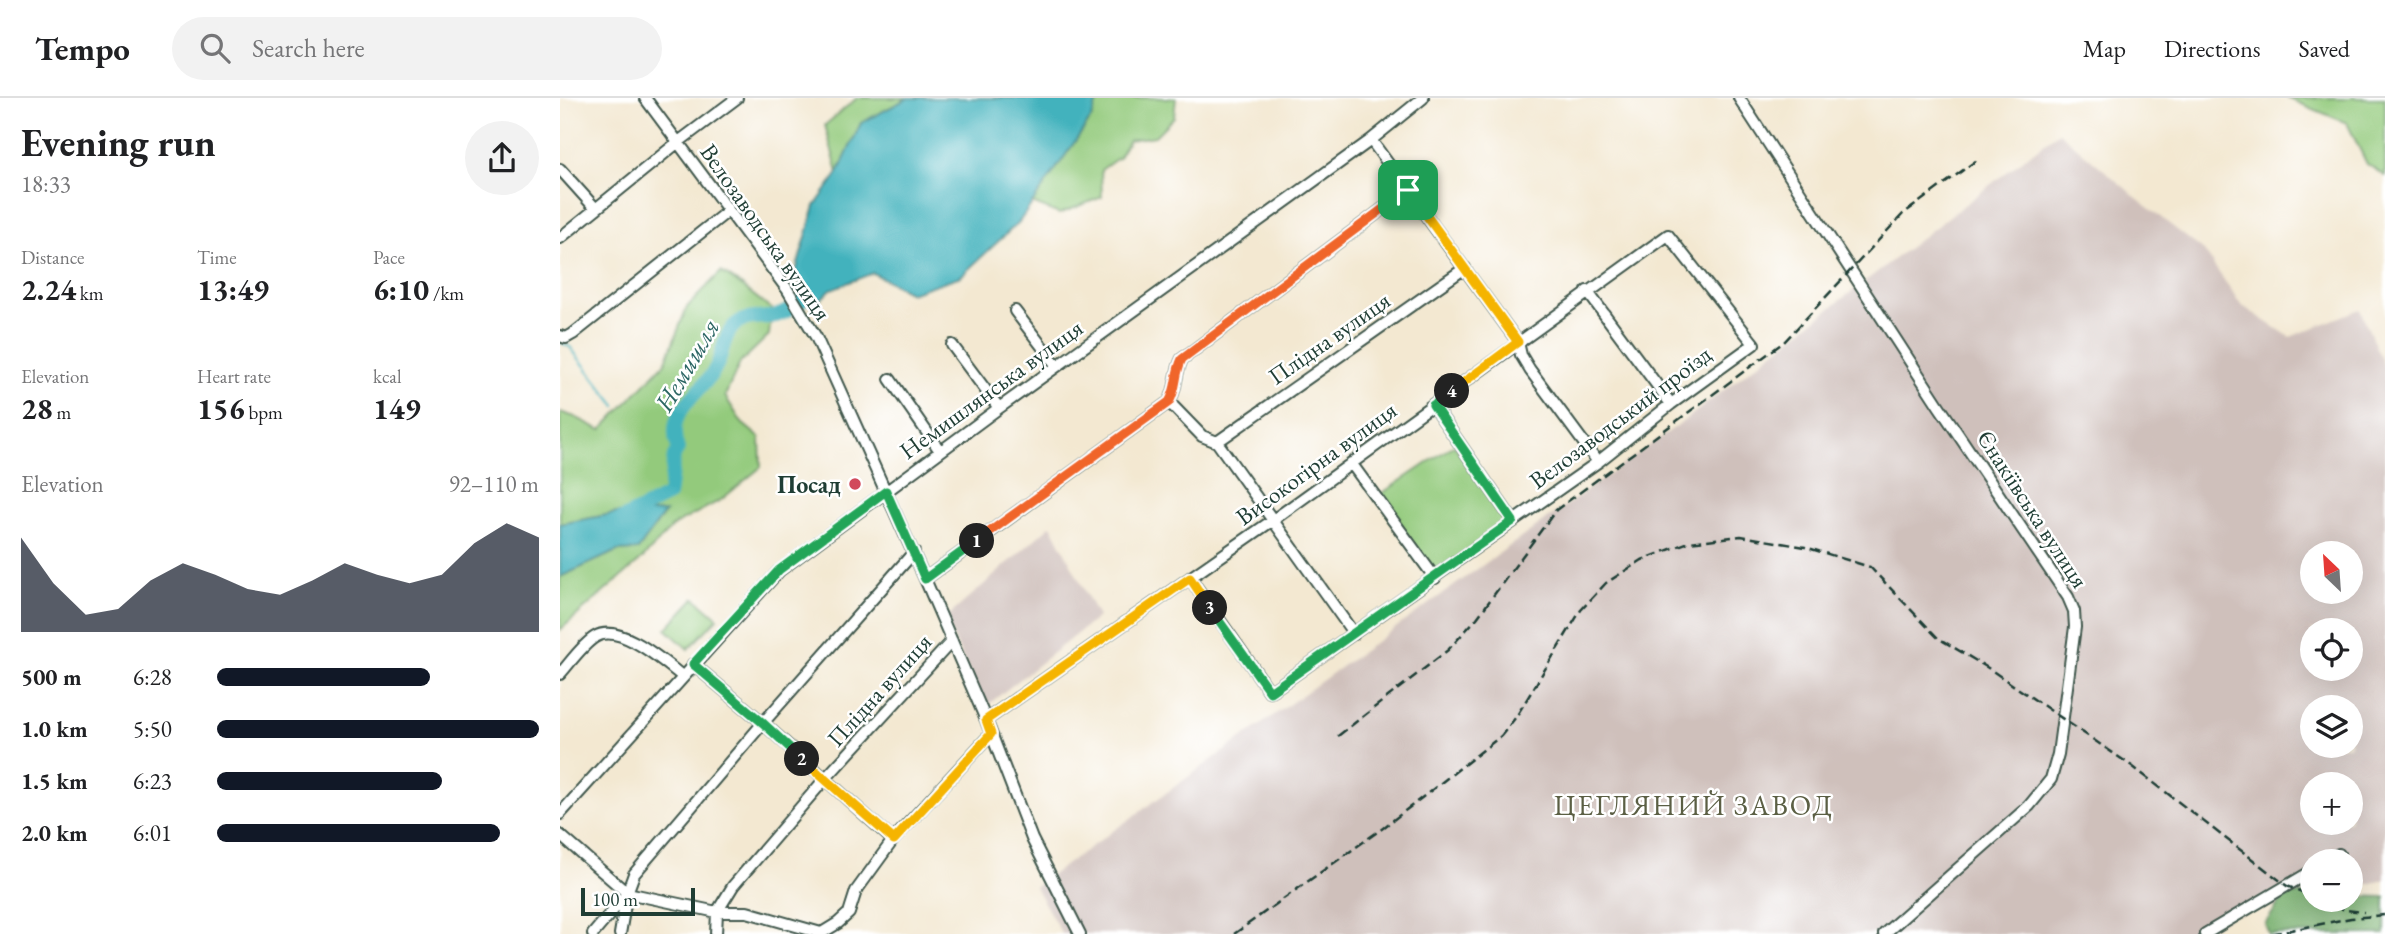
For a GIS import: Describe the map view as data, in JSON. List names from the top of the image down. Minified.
{"streets":{"street":["Велозаводська вулиця","Плідна вулиця","Немишлянська вулиця","Велозаводський проїзд","Високогірна вулиця","Єнакіївська вулиця"]},"crossings":[["Велозаводська вулиця","Плідна вулиця"],["Велозаводська вулиця","Немишлянська вулиця"],["Велозаводська вулиця","Високогірна вулиця"],["Велозаводський проїзд","Високогірна вулиця"]],"districts":["ЦЕГЛЯНИЙ ЗАВОД"],"water":["Немишля"],"places":["Посад"],"scale_bar":"100 m","north":"top left","page":{"header":"Tempo","search":"Search here","nav":["Map","Directions","Saved"],"heading":["Evening run","18:33"],"stats":[["Distance","2.24 km"],["Time","13:49"],["Pace","6:10 /km"],["Elevation","28 m"],["Heart rate","156 bpm"],["kcal","149"]],"pins":["4","1","3","2"],"chart":["Elevation","92–110 m"],"map_buttons":["+","−"],"list":[{"name":"500 m","note":"6:28"},{"name":"1.0 km","note":"5:50"},{"name":"1.5 km","note":"6:23"},{"name":"2.0 km","note":"6:01"}],"scale":"100 m"}}
